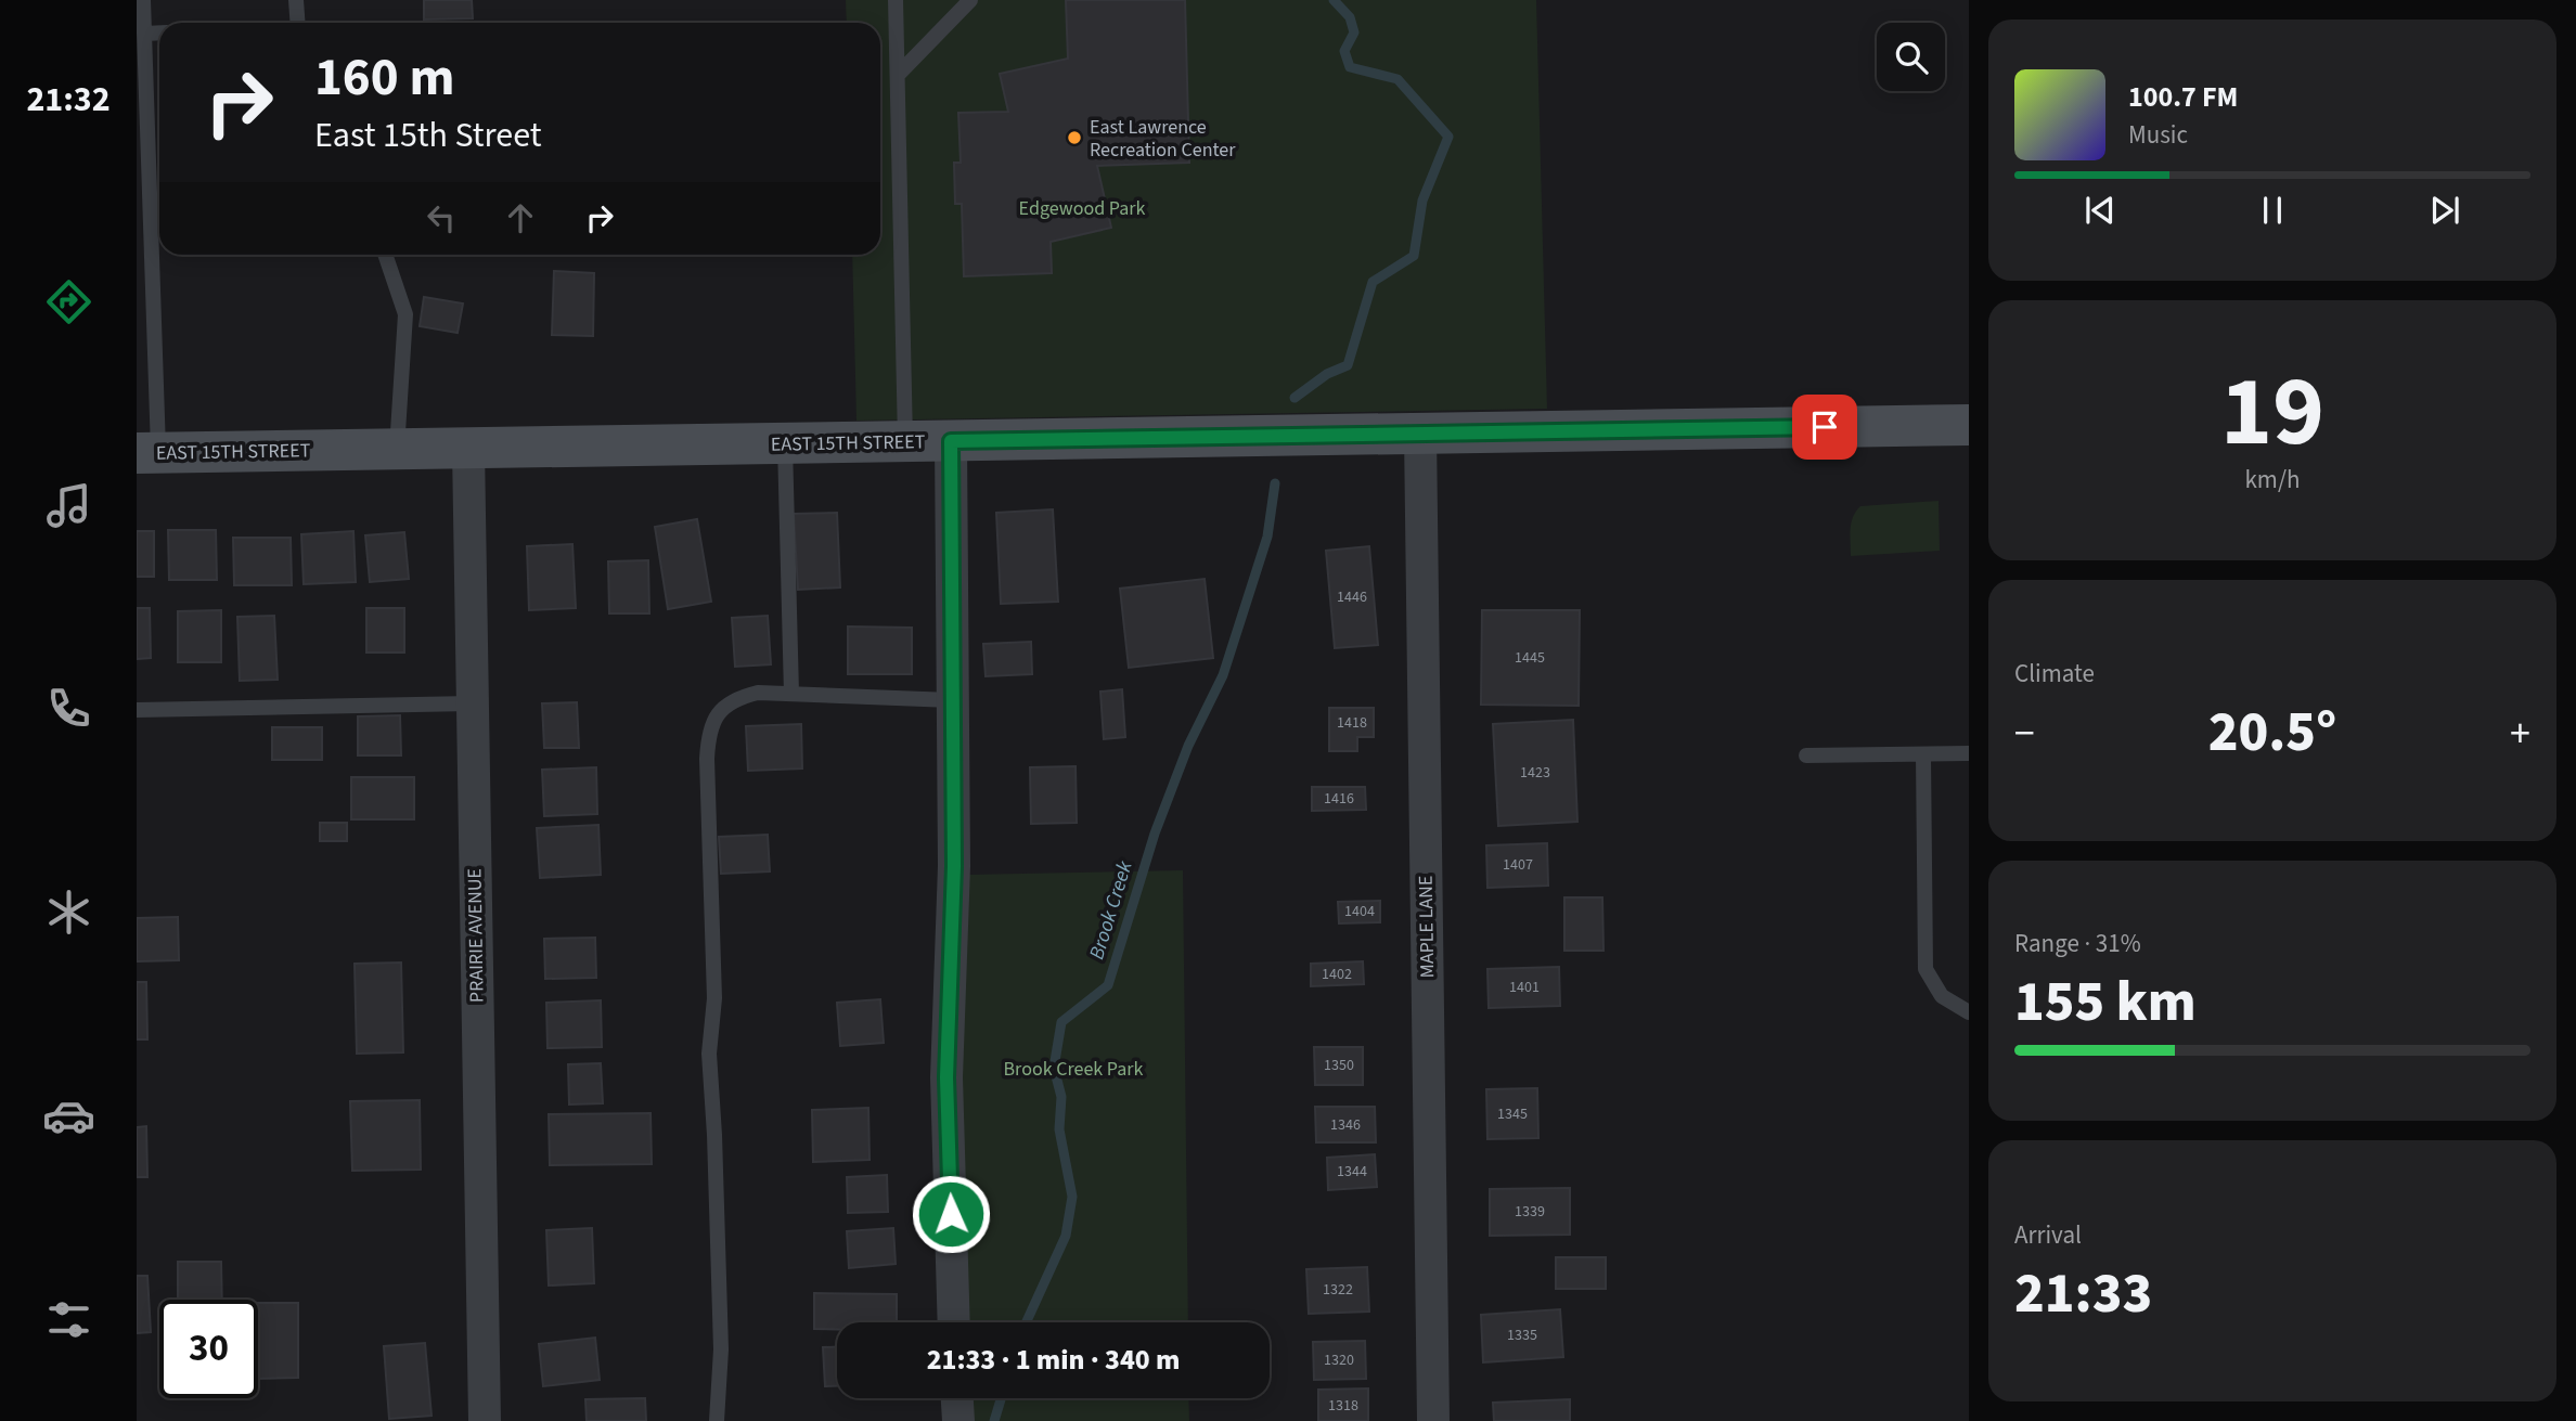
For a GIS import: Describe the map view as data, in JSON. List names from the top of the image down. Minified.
{"streets":{"main road":["EAST 15TH STREET"],"street":["MAPLE LANE","PRAIRIE AVENUE"]},"crossings":[["EAST 15TH STREET","MAPLE LANE"],["EAST 15TH STREET","PRAIRIE AVENUE"]],"water":["Brook Creek"],"parks":["Edgewood Park","Brook Creek Park"],"places":["East Lawrence Recreation Center"],"house_numbers":["1446","1445","1418","1423","1416","1407","1404","1402","1401","1350","1345","1346","1344","1339","1322","1335","1320","1318"],"page":{"tabs":"21:32","turn":["160 m","East 15th Street"],"song":["100.7 FM","Music"],"tile":[["19","km/h"],"Climate",["Range · 31%","155 km"],["Arrival","21:33"]],"heat":["−","20.5°","+"],"limit":"30","trip":"21:33 · 1 min · 340 m"}}
